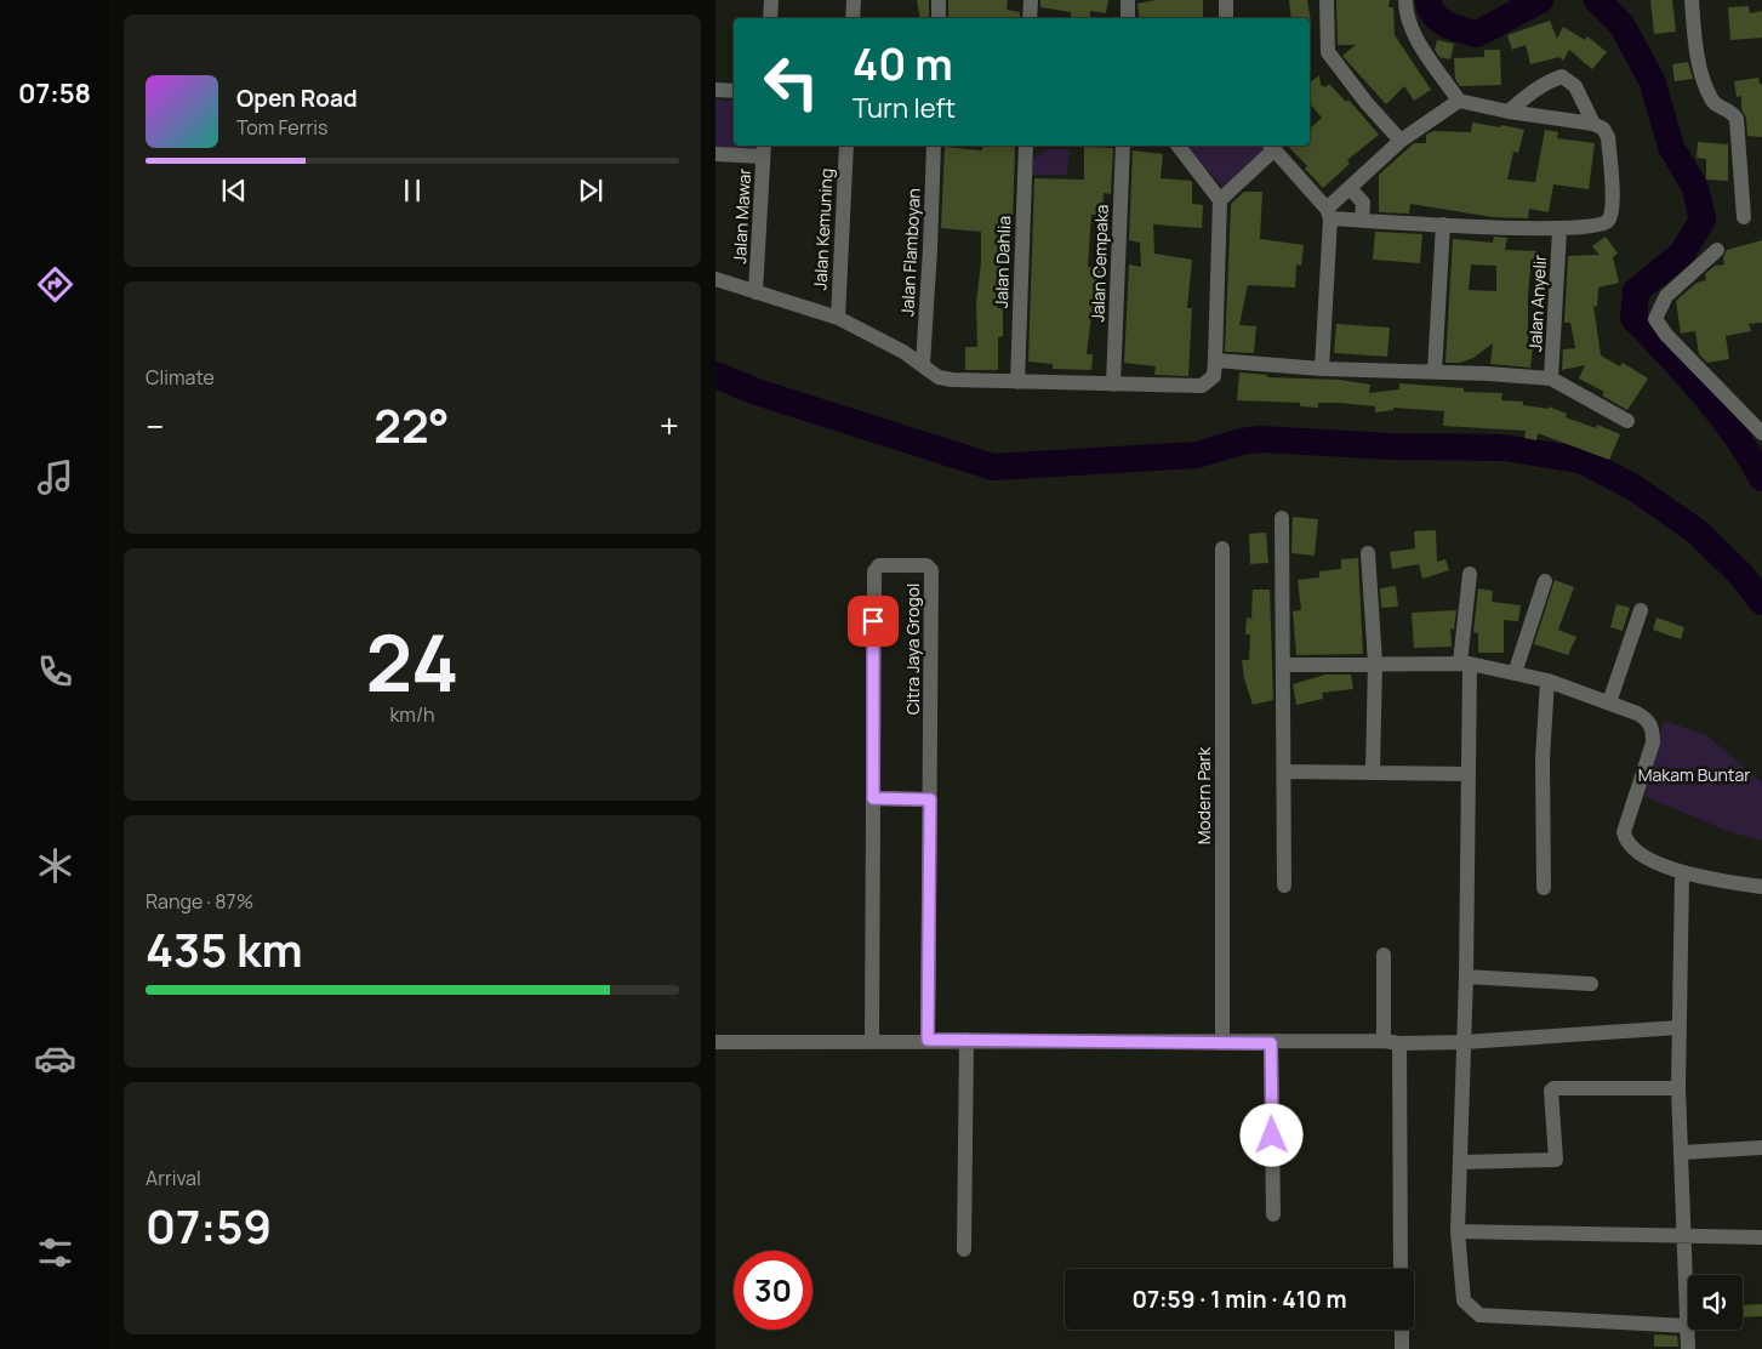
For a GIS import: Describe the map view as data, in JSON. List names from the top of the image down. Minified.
{"streets":{"street":["Jalan Mawar","Jalan Kemuning","Jalan Flamboyan","Jalan Dahlia","Jalan Cempaka","Jalan Anyelir","Citra Jaya Grogol","Modern Park"]},"parks":["Makam Buntar"],"page":{"tabs":"07:58","turn":["40 m","Turn left"],"song":["Open Road","Tom Ferris"],"tile":["Climate",["24","km/h"],["Range · 87%","435 km"],["Arrival","07:59"]],"heat":["−","22°","+"],"limit":"30","trip":"07:59 · 1 min · 410 m"}}
